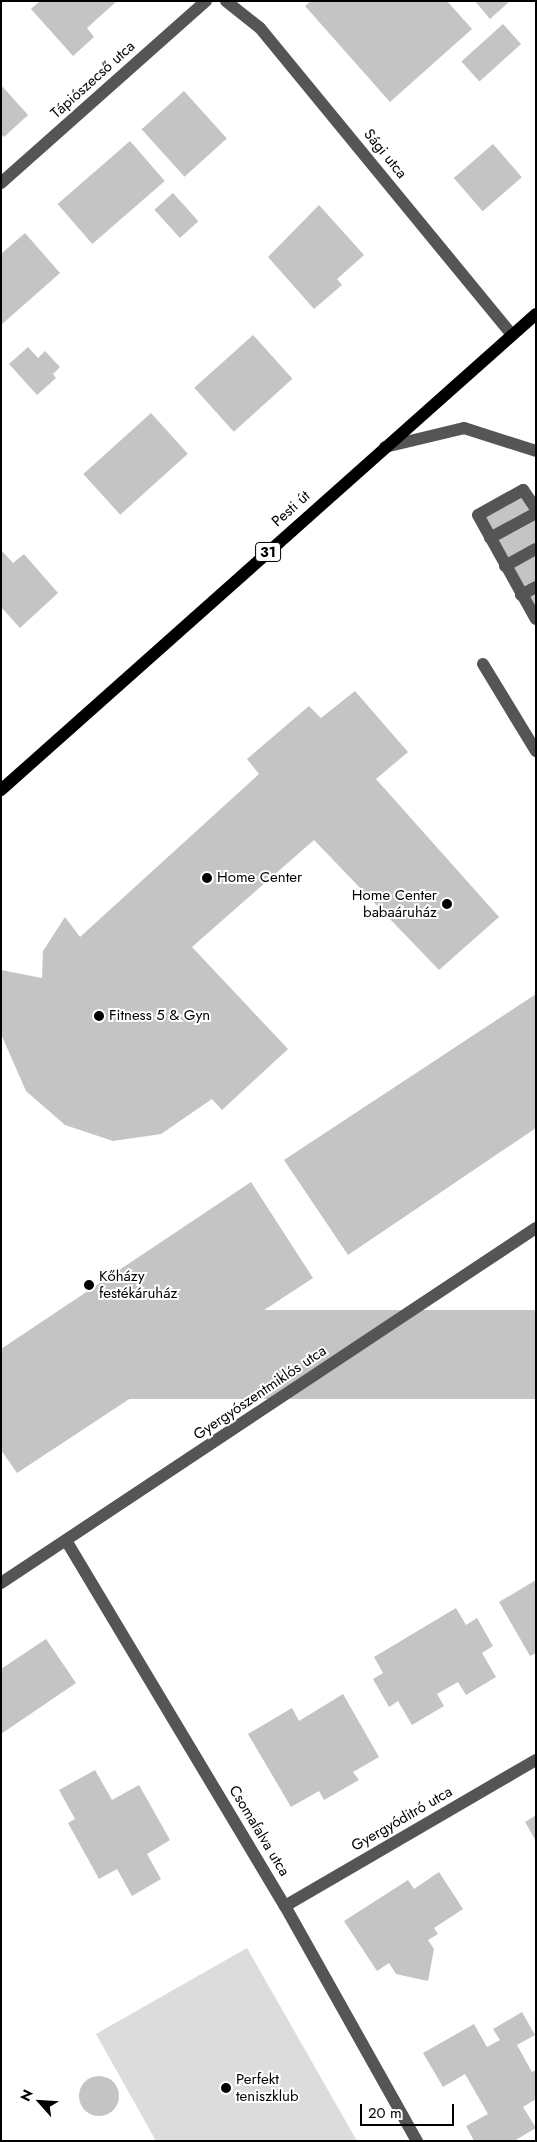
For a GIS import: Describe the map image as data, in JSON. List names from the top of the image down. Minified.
{"streets":{"main road":["Pesti út","31"],"street":["Tápiószecső utca","Sági utca","Gyergyószentmiklós utca","Gyergyóditró utca","Csomafalva utca"]},"crossings":[["Sági utca","Pesti út"],["Gyergyószentmiklós utca","Csomafalva utca"],["Gyergyóditró utca","Csomafalva utca"]],"places":["Home Center","Home Center babaáruház","Fitness 5 & Gyn","Kőházy festékáruház","Perfekt teniszklub"],"scale_bar":"20 m","north":"top left"}
